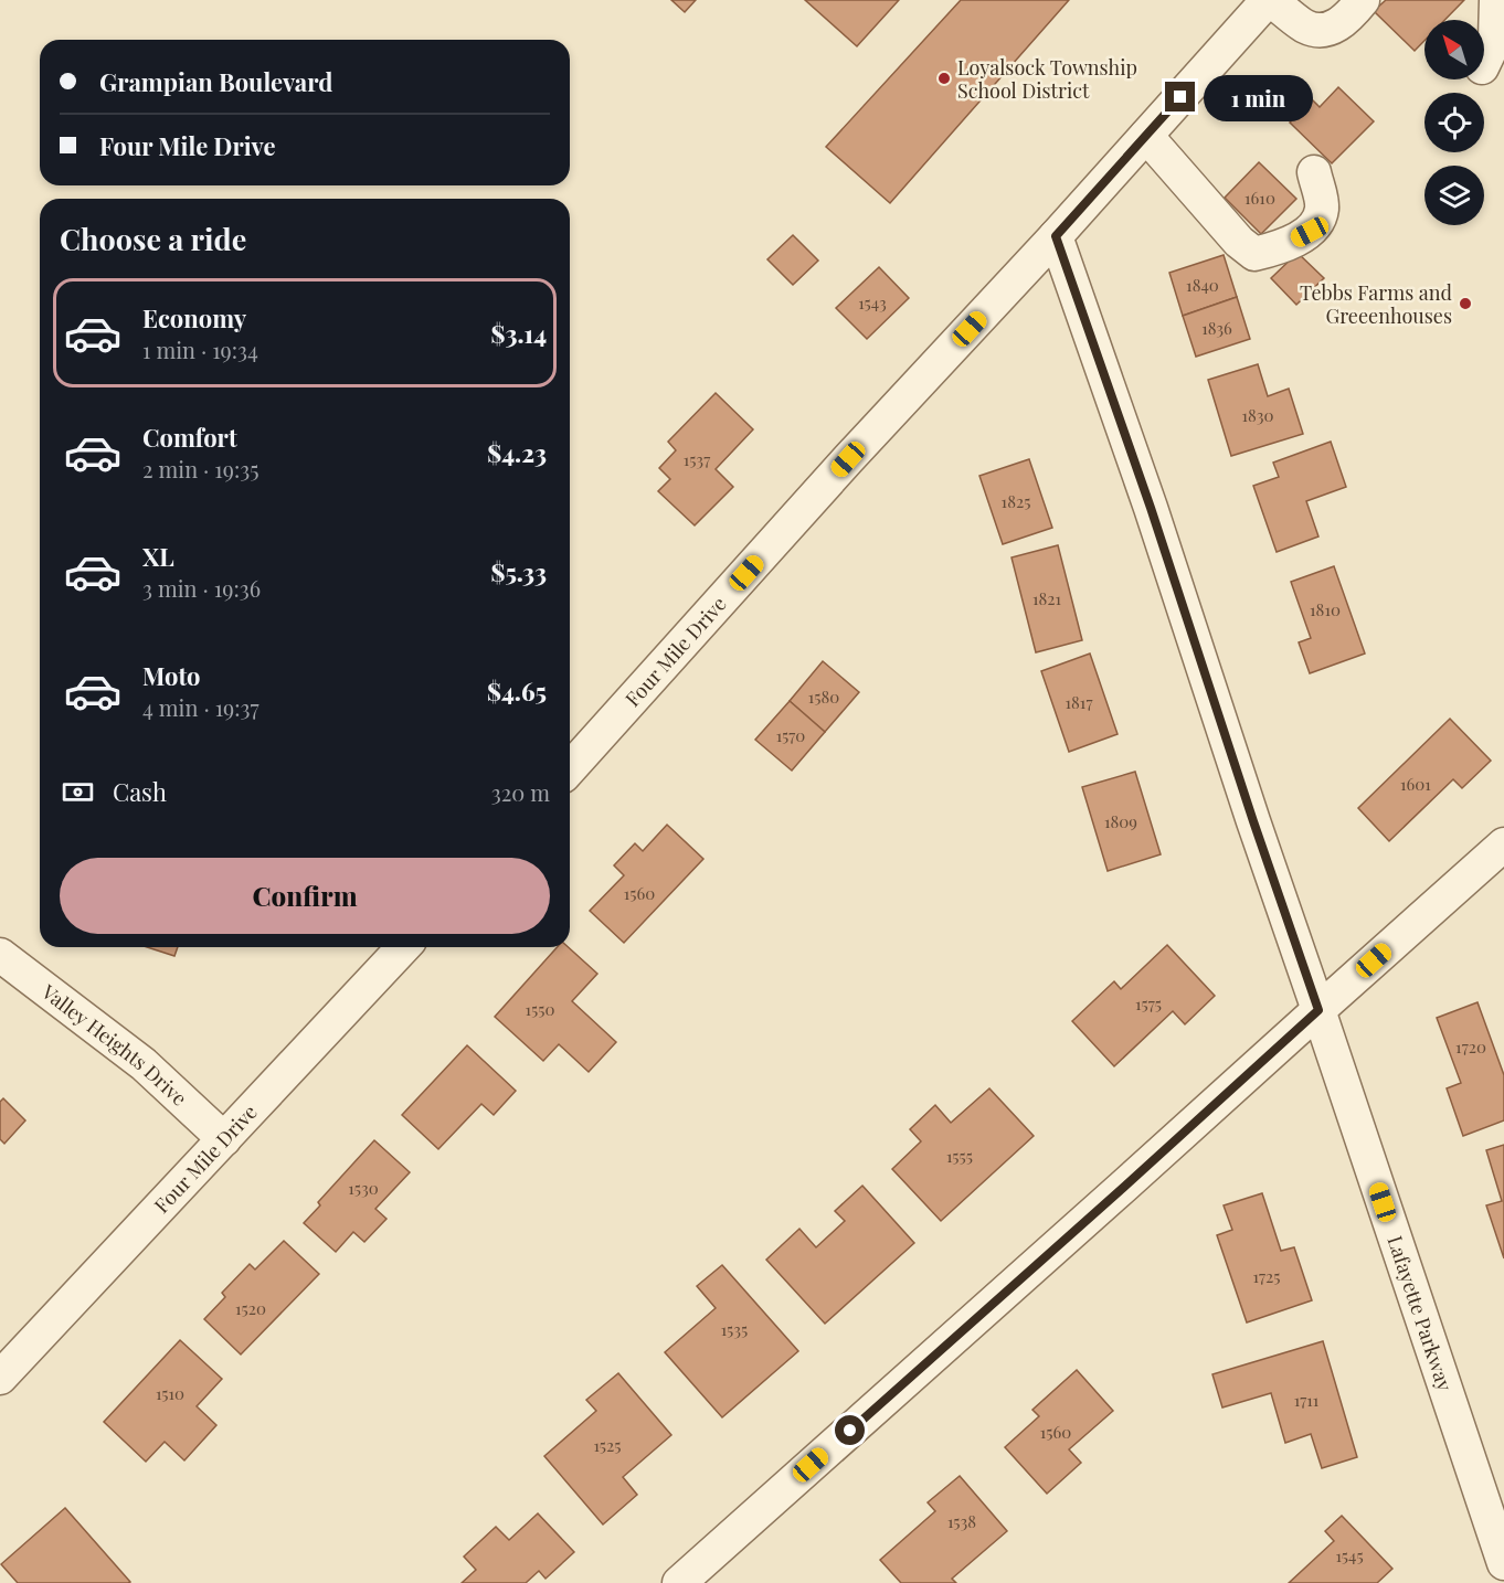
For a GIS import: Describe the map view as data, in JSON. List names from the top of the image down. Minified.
{"streets":{"street":["Four Mile Drive","Valley Heights Drive","Lafayette Parkway"]},"crossings":[["Four Mile Drive","Valley Heights Drive"],["Four Mile Drive","Lafayette Parkway"]],"places":["Loyalsock Township School District","Tebbs Farms and Greeenhouses"],"house_numbers":["1610","1840","1543","1836","1830","1537","1825","1821","1810","1580","1817","1570","1601","1809","1560","1575","1550","1720","1555","1530","1725","1520","1535","1510","1711","1560","1525","1538","1545"],"north":"top left","page":{"banner":["Grampian Boulevard","Four Mile Drive"],"bubble":"1 min","heading":"Choose a ride","list":[{"name":"Economy","note":"1 min · 19:34","value":"$3.14"},{"name":"Comfort","note":"2 min · 19:35","value":"$4.23"},{"name":"XL","note":"3 min · 19:36","value":"$5.33"},{"name":"Moto","note":"4 min · 19:37","value":"$4.65"}],"pay":["Cash","320 m"],"buttons":"Confirm"}}
